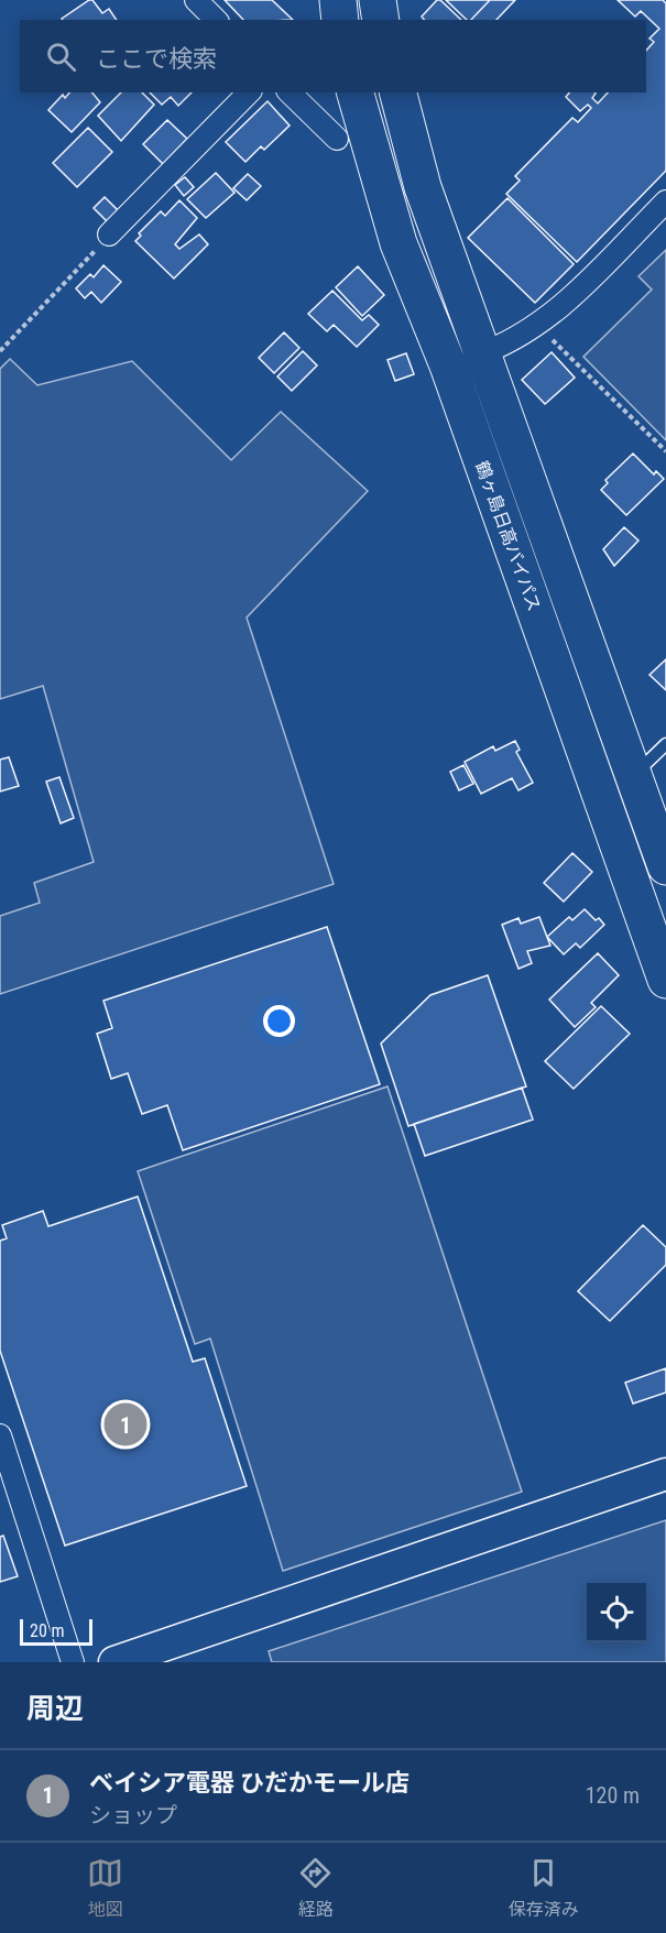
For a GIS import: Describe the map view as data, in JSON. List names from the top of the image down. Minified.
{"streets":{"highway":["鶴ヶ島日高バイパス"]},"scale_bar":"20 m","page":{"search":"ここで検索","pins":"1","scale":"20 m","heading":"周辺","list":[{"mark":"1","name":"ベイシア電器 ひだかモール店","note":"ショップ","value":"120 m"}],"nav":["地図","経路","保存済み"]}}
